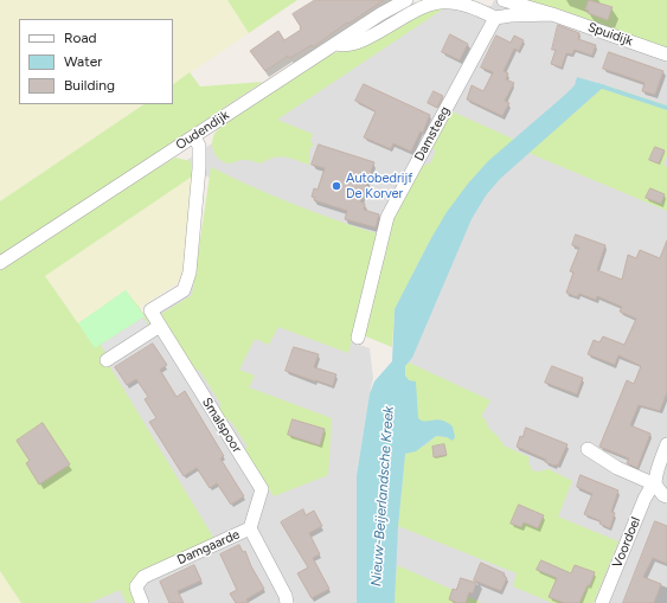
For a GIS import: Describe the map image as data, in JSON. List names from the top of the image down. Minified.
{"streets":{"street":["Spuidijk","Oudendijk","Damsteeg","Smalspoor","Voordoel","Damgaarde"]},"crossings":[["Oudendijk","Smalspoor"],["Smalspoor","Damgaarde"]],"water":["Nieuw-Beijerlandsche Kreek"],"places":["Autobedrijf De Korver"],"legend":["Road","Water","Building"]}
